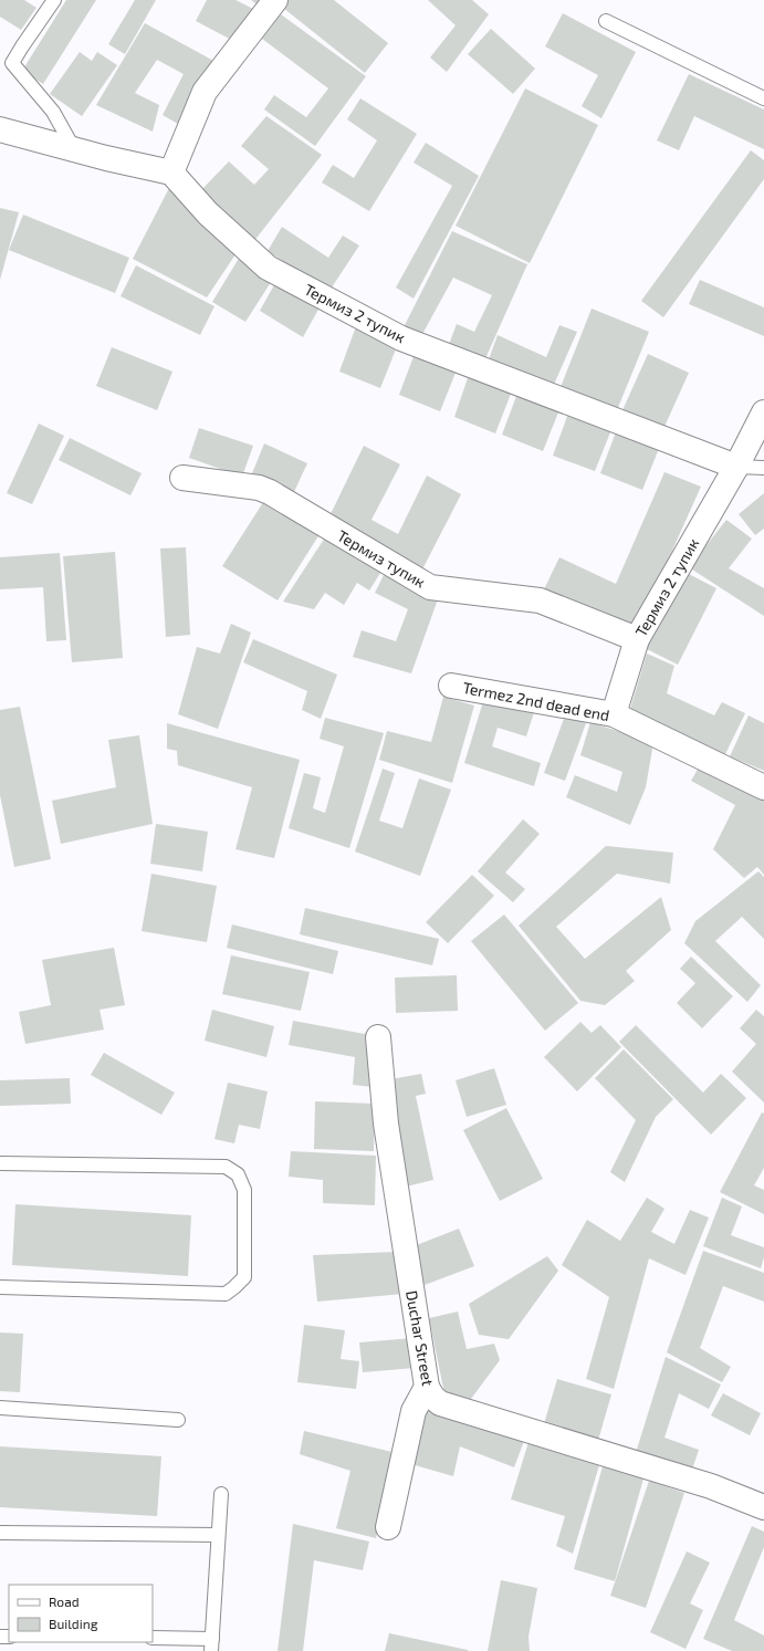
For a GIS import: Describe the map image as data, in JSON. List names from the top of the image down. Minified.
{"streets":{"street":["Термиз 2 тупик","Термиз тупик","Termez 2nd dead end","Duchar Street"]},"crossings":[["Термиз 2 тупик","Термиз тупик"],["Термиз 2 тупик","Termez 2nd dead end"]],"legend":["Road","Building"]}
